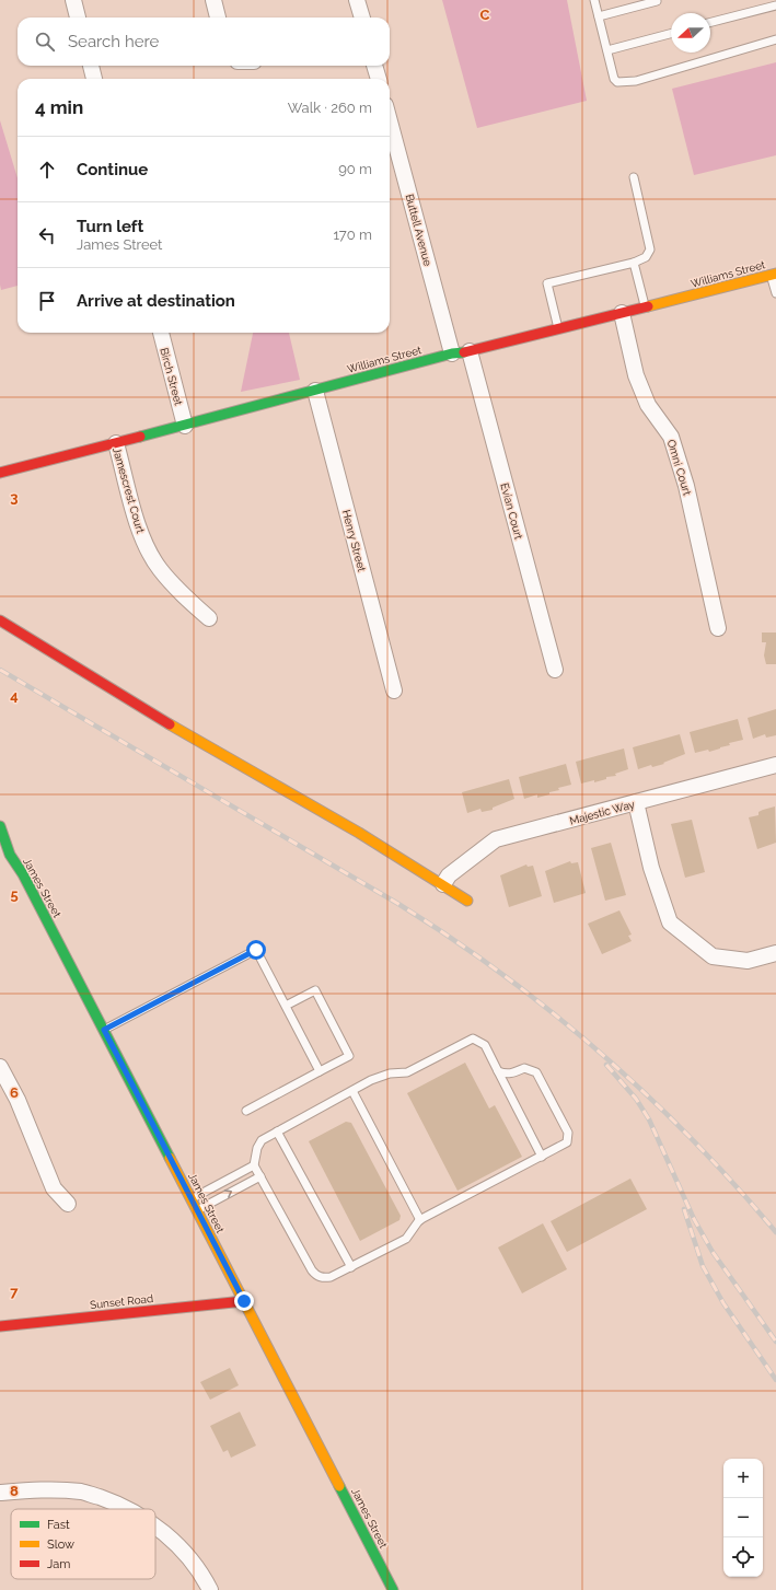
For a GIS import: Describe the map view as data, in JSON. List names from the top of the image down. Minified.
{"streets":{"street":["Buttell Avenue","Williams Street","Birch Street","Omni Court","Jamescrest Court","Evian Court","Henry Street","Majestic Way","James Street","Sunset Road"]},"crossings":[["Buttell Avenue","Williams Street"],["Williams Street","Birch Street"],["Williams Street","Omni Court"],["Williams Street","Jamescrest Court"],["Williams Street","Evian Court"],["Williams Street","Henry Street"],["James Street","Sunset Road"]],"legend":["Fast","Slow","Jam"],"north":"left","page":{"search":"Search here","heading":["4 min","Walk · 260 m"],"list":[["Continue","90 m"],["Turn left","James Street","170 m"],"Arrive at destination"],"map_buttons":["+","−"]},"grid":{"columns":["C"],"rows":["3","4","5","6","7","8"]}}
